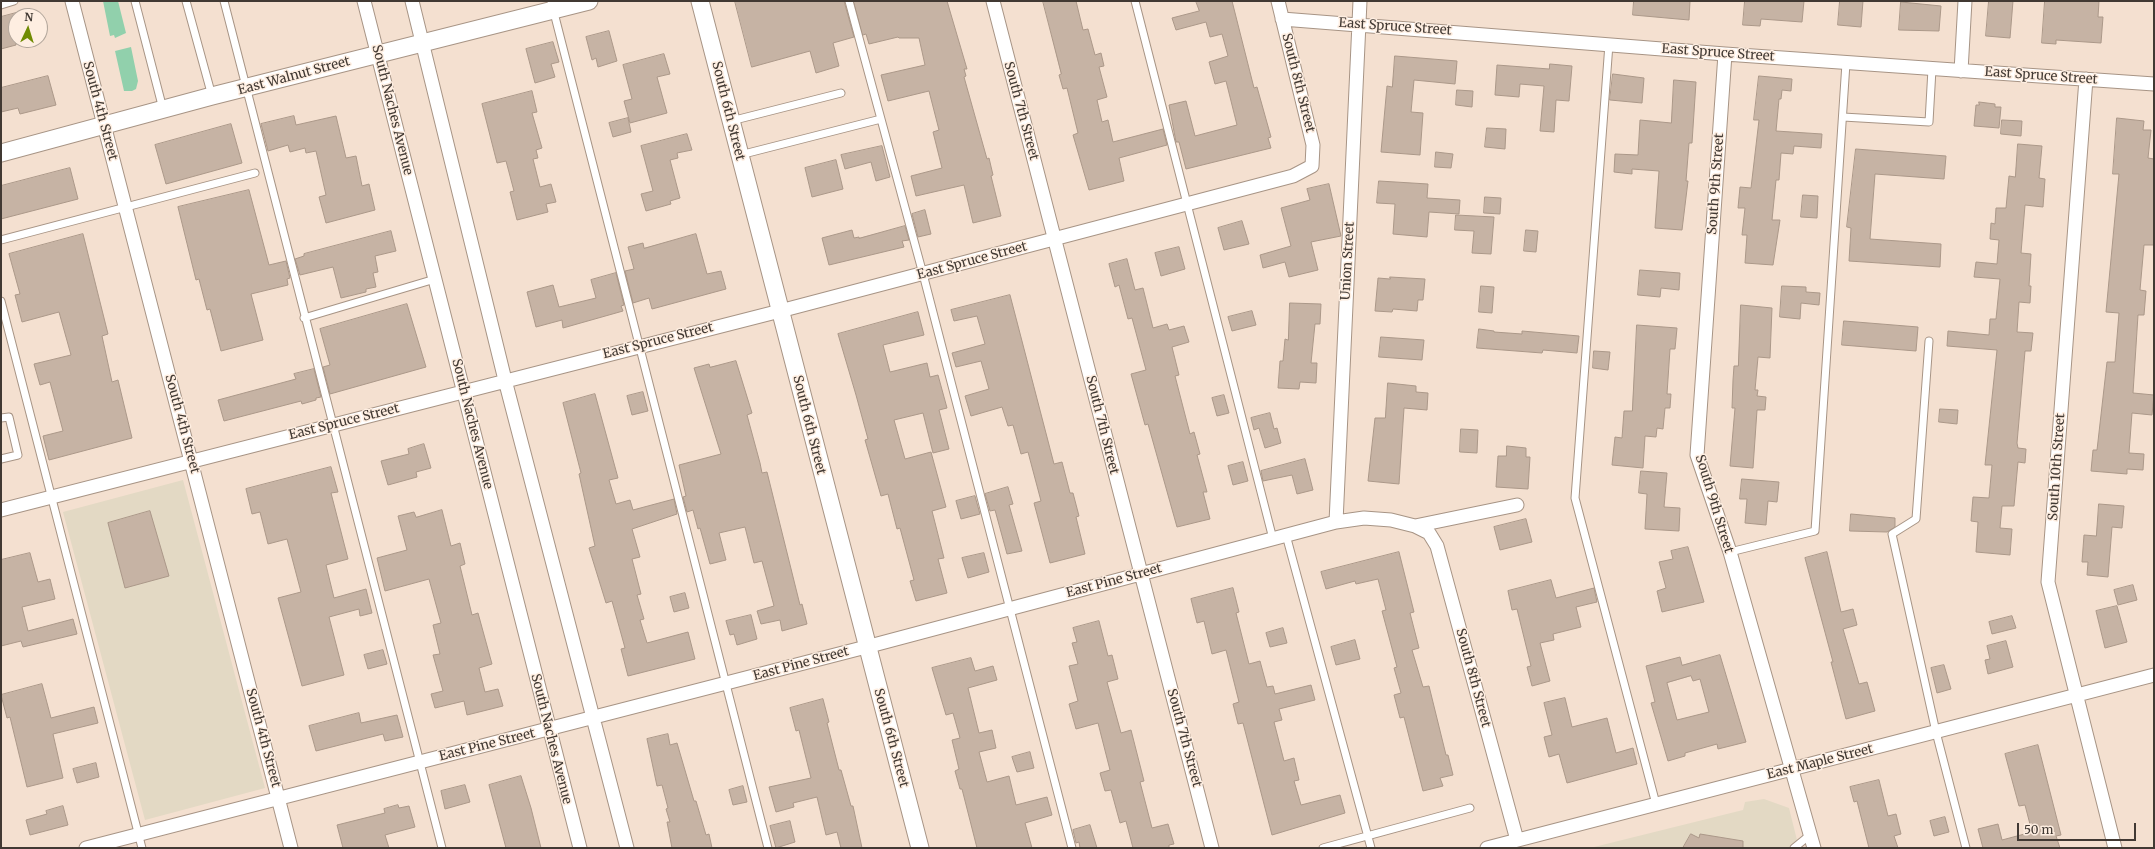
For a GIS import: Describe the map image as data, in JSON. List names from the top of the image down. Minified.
{"streets":{"street":["East Spruce Street","East Walnut Street","South 8th Street","South Naches Avenue","South 4th Street","South 6th Street","South 7th Street","South 9th Street","Union Street","South 10th Street","East Pine Street","East Maple Street"]},"crossings":[["East Spruce Street","South 8th Street"],["East Spruce Street","South Naches Avenue"],["East Spruce Street","South 4th Street"],["East Spruce Street","South 6th Street"],["East Spruce Street","South 7th Street"],["East Spruce Street","South 9th Street"],["East Spruce Street","Union Street"],["East Spruce Street","South 10th Street"],["East Walnut Street","South Naches Avenue"],["East Walnut Street","South 4th Street"],["South 8th Street","East Pine Street"],["South 8th Street","East Maple Street"],["South Naches Avenue","East Pine Street"],["South 4th Street","East Pine Street"],["South 6th Street","East Pine Street"],["South 7th Street","East Pine Street"],["South 9th Street","East Maple Street"],["Union Street","East Pine Street"],["South 10th Street","East Maple Street"]],"scale_bar":"50 m","north":"top"}
